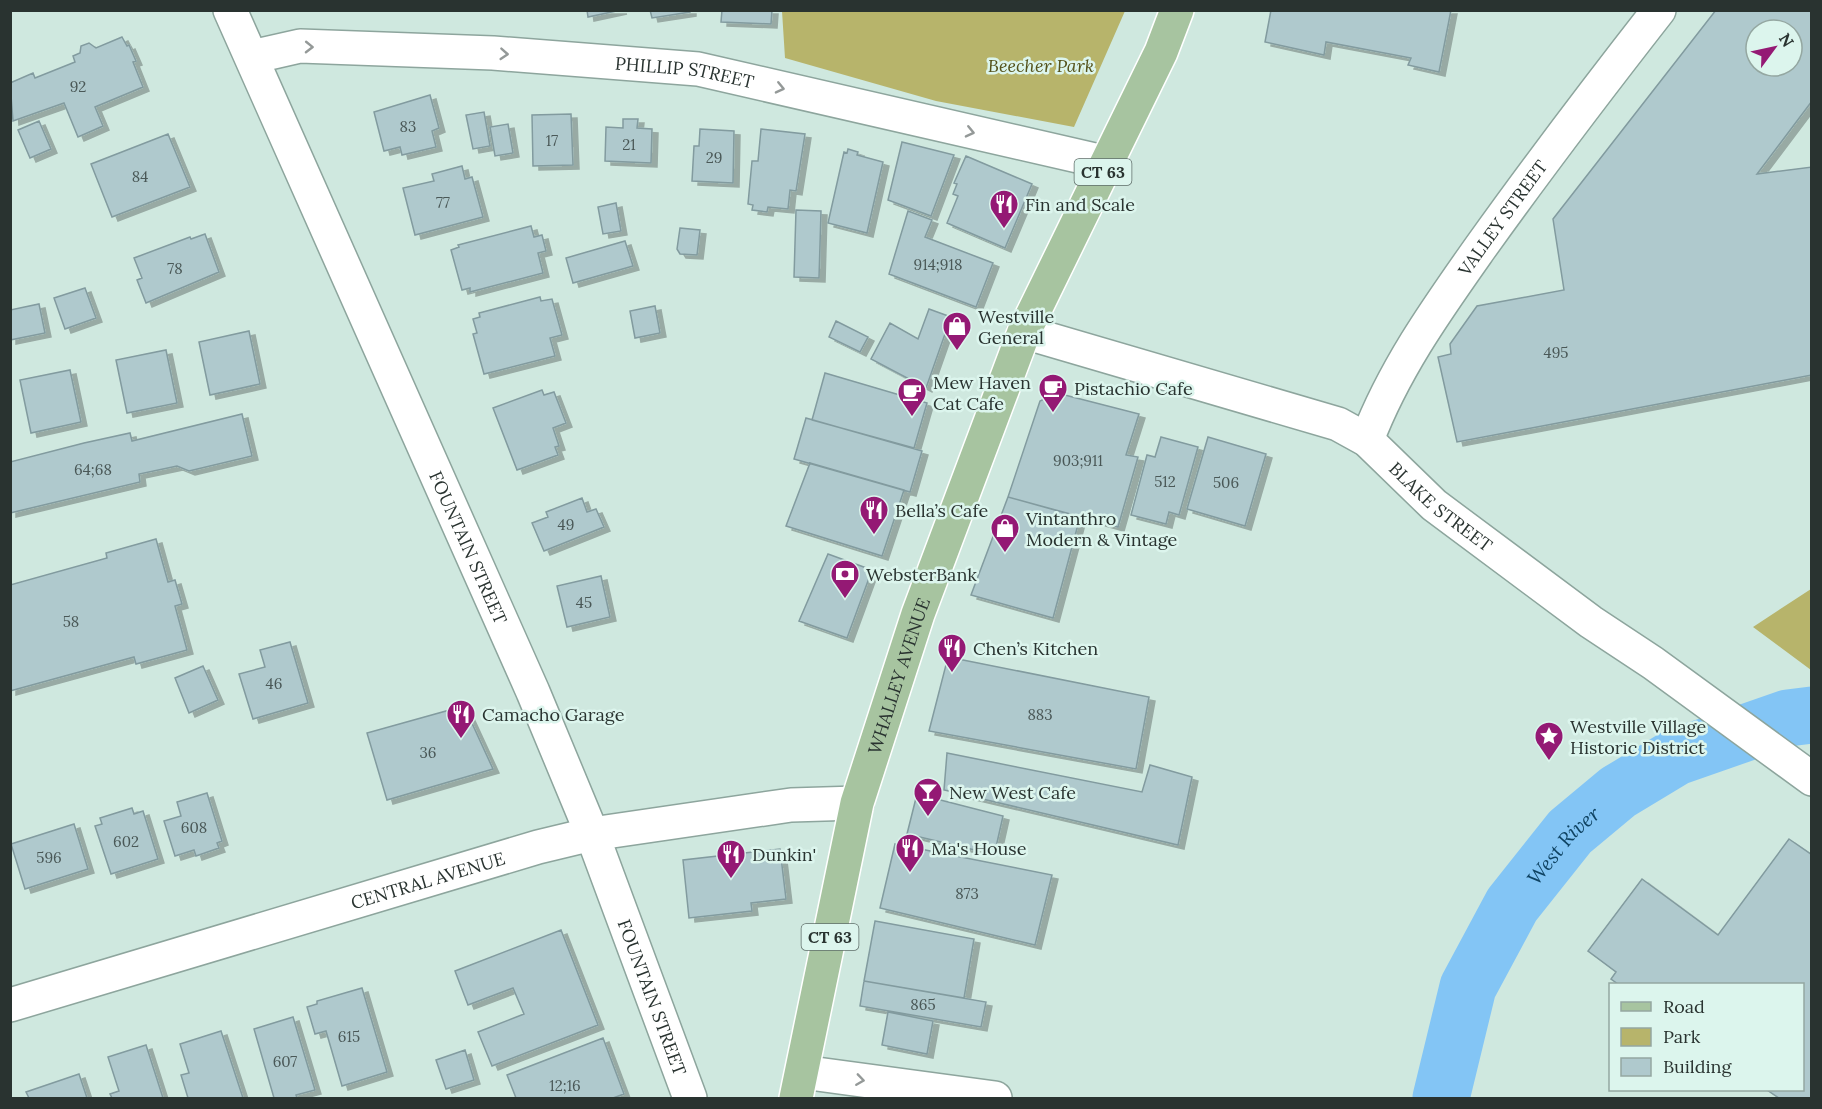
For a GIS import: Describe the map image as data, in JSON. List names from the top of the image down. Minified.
{"streets":{"main road":["CT 63","WHALLEY AVENUE"],"street":["PHILLIP STREET","VALLEY STREET","BLAKE STREET","FOUNTAIN STREET","CENTRAL AVENUE"]},"crossings":[["PHILLIP STREET","FOUNTAIN STREET"],["PHILLIP STREET","WHALLEY AVENUE"],["VALLEY STREET","BLAKE STREET"],["BLAKE STREET","WHALLEY AVENUE"],["FOUNTAIN STREET","CENTRAL AVENUE"],["WHALLEY AVENUE","CENTRAL AVENUE"]],"one_way":["PHILLIP STREET"],"water":["West River"],"parks":["Beecher Park"],"places":{"restaurant":["Fin and Scale","Bella’s Cafe","Chen’s Kitchen","Camacho Garage","Ma's House","Dunkin'"],"shop":["Westville General","Vintanthro Modern & Vintage"],"cafe":["Pistachio Cafe","Mew Haven Cat Cafe"],"bank":["WebsterBank"],"place":["Westville Village Historic District"],"bar":["New West Cafe"]},"house_numbers":["92","83","17","21","29","84","77","914;918","78","495","903;911","64;68","512","506","49","45","58","46","883","36","608","602","596","873","865","615","607","12;16"],"legend":["Road","Park","Building"],"north":"top right"}
